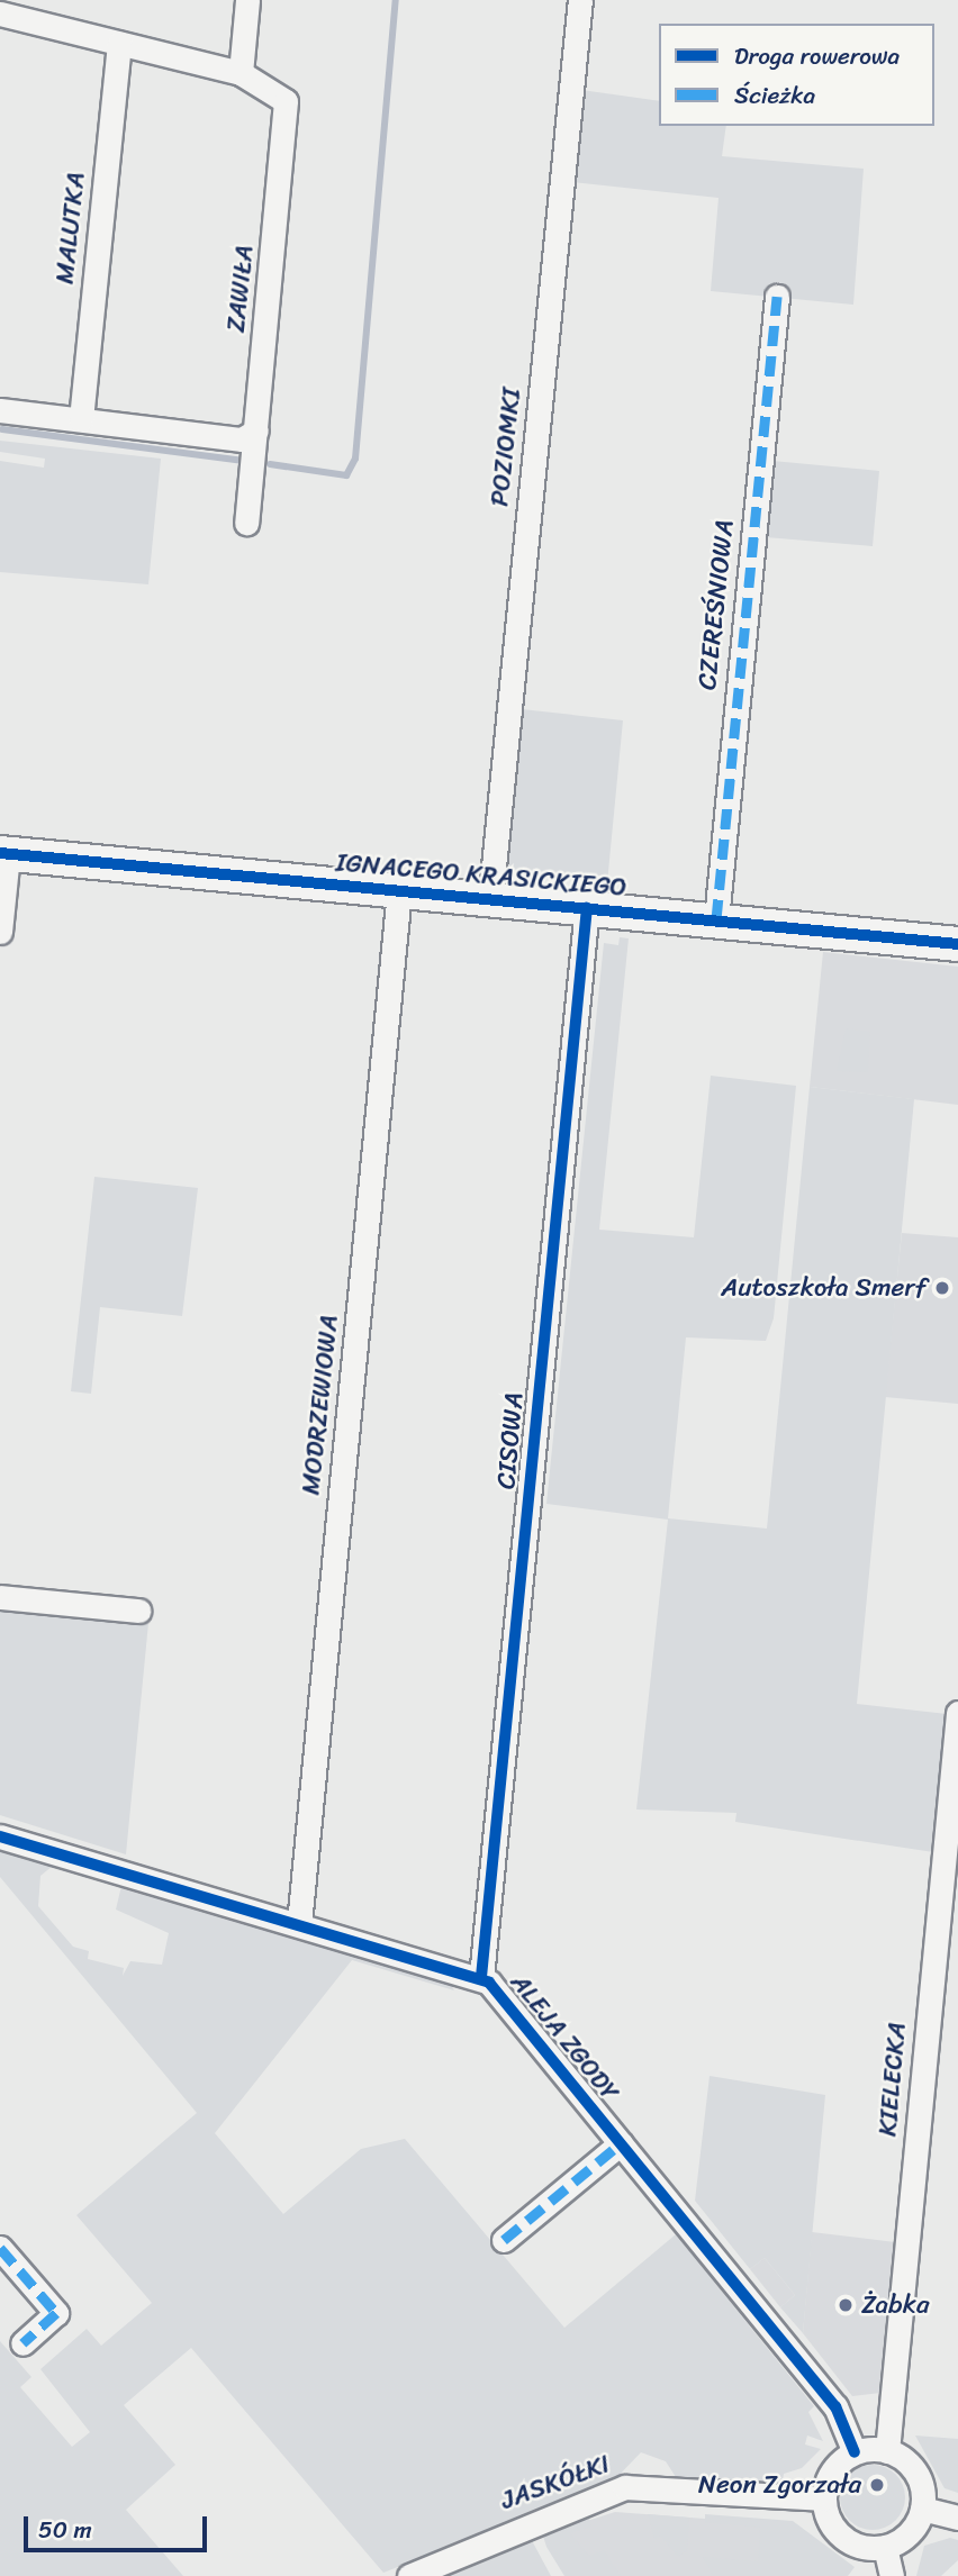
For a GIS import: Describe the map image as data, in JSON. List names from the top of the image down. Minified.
{"streets":{"street":["MALUTKA","ZAWIŁA","POZIOMKI","CZEREŚNIOWA","IGNACEGO KRASICKIEGO","MODRZEWIOWA","CISOWA","ALEJA ZGODY","KIELECKA","JASKÓŁKI"]},"crossings":[["MALUTKA","ZAWIŁA"],["POZIOMKI","IGNACEGO KRASICKIEGO"],["CZEREŚNIOWA","IGNACEGO KRASICKIEGO"],["IGNACEGO KRASICKIEGO","MODRZEWIOWA"],["IGNACEGO KRASICKIEGO","CISOWA"],["MODRZEWIOWA","ALEJA ZGODY"],["CISOWA","ALEJA ZGODY"],["ALEJA ZGODY","KIELECKA"],["ALEJA ZGODY","JASKÓŁKI"],["KIELECKA","JASKÓŁKI"]],"places":["Autoszkoła Smerf","Żabka","Neon Zgorzała"],"legend":["Droga rowerowa","Ścieżka"],"scale_bar":"50 m"}
